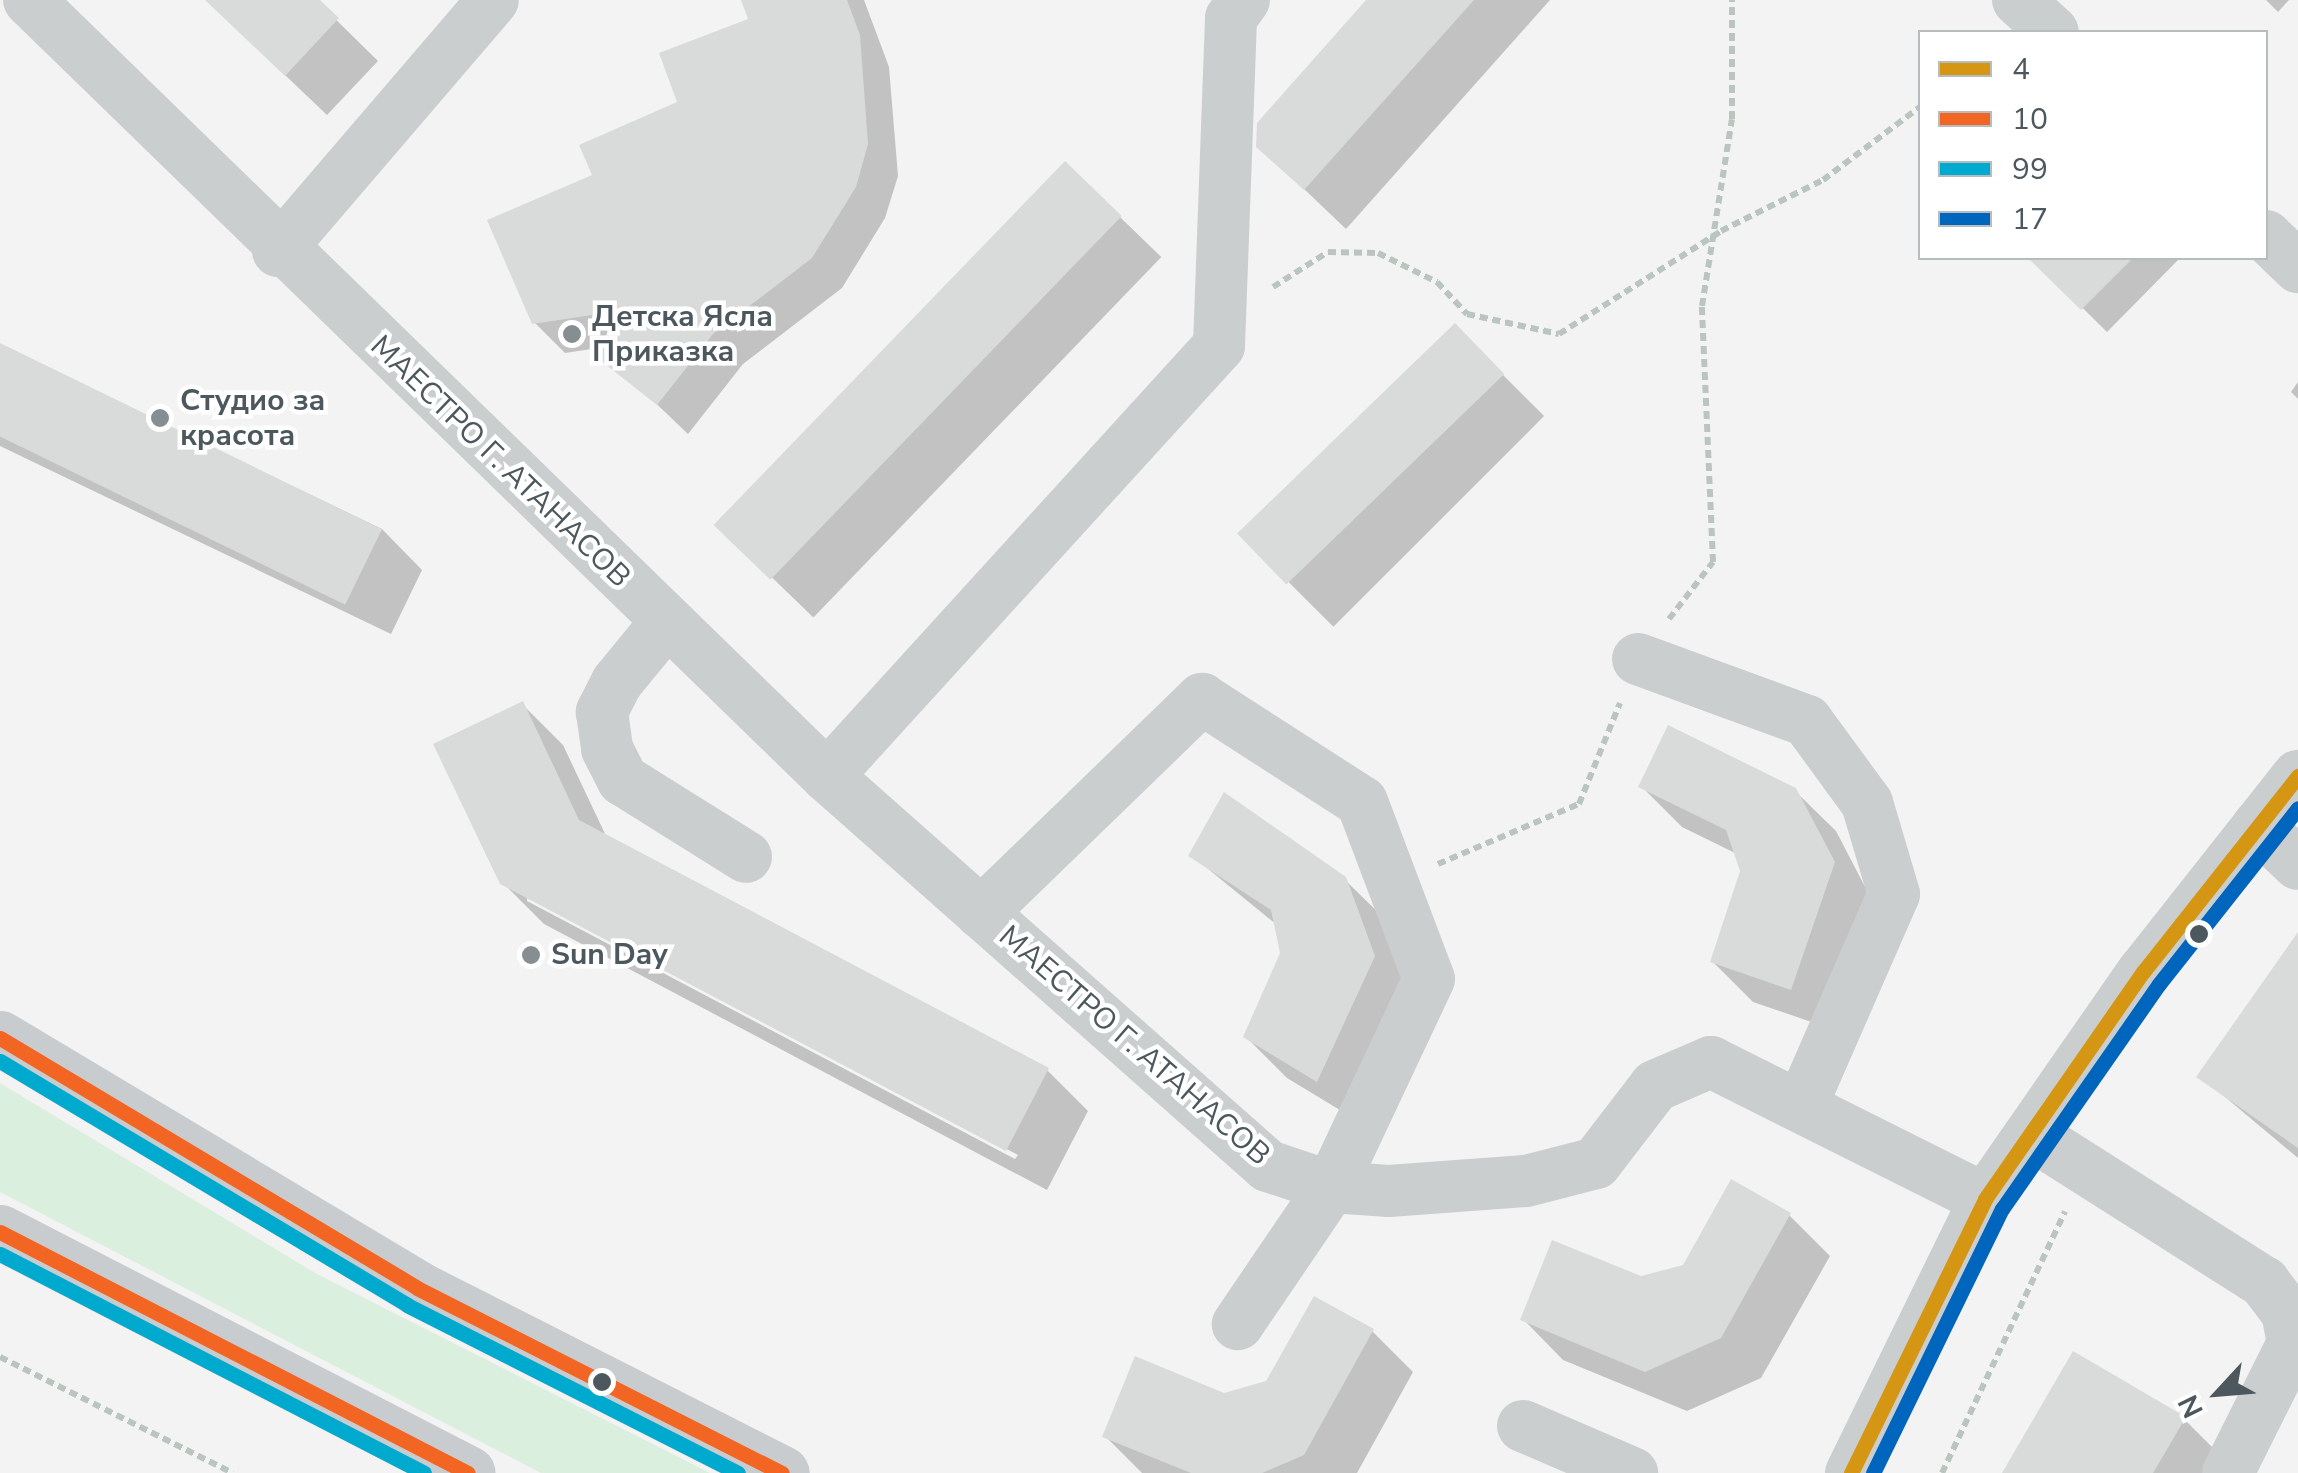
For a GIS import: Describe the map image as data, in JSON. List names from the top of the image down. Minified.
{"streets":{"street":["МАЕСТРО Г. АТАНАСОВ"]},"places":["Детска Ясла Приказка","Студио за красота","Sun Day"],"lines":["transit line 4","transit line 17","transit line 10","transit line 99"],"legend":["4","10","99","17"],"north":"bottom left"}
